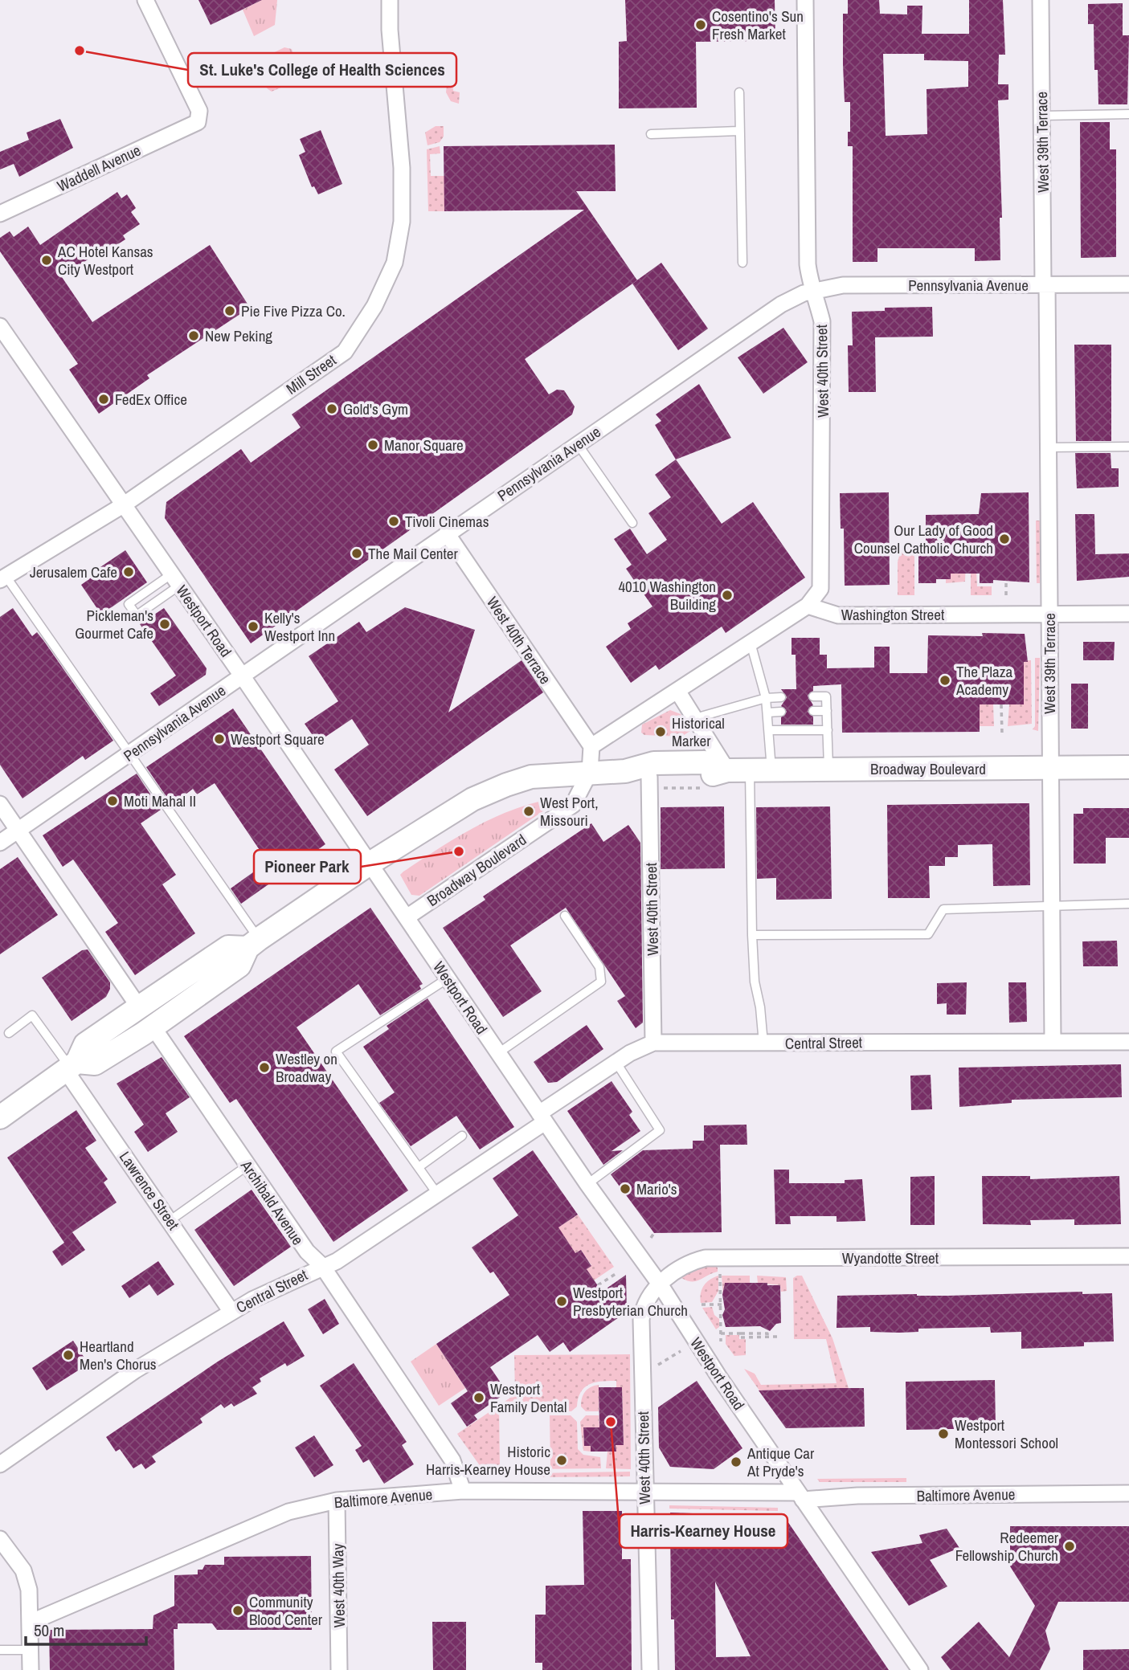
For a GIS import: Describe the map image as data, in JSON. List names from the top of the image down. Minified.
{"streets":{"main road":["Broadway Boulevard"],"street":["West 39th Terrace","Waddell Avenue","Pennsylvania Avenue","West 40th Street","Mill Street","Washington Street","Westport Road","West 40th Terrace","Central Street","Lawrence Street","Archibald Avenue","Wyandotte Street","Baltimore Avenue","West 40th Way"]},"crossings":[["West 39th Terrace","Pennsylvania Avenue"],["West 39th Terrace","Washington Street"],["West 39th Terrace","Broadway Boulevard"],["West 39th Terrace","Central Street"],["Pennsylvania Avenue","West 40th Street"],["Pennsylvania Avenue","Westport Road"],["Pennsylvania Avenue","West 40th Terrace"],["West 40th Street","Washington Street"],["West 40th Street","Westport Road"],["West 40th Street","Broadway Boulevard"],["West 40th Street","Central Street"],["West 40th Street","Wyandotte Street"],["West 40th Street","Baltimore Avenue"],["Mill Street","Westport Road"],["Westport Road","Broadway Boulevard"],["Westport Road","Central Street"],["Westport Road","Wyandotte Street"],["Westport Road","Baltimore Avenue"],["Broadway Boulevard","Lawrence Street"],["Broadway Boulevard","Archibald Avenue"],["Central Street","Lawrence Street"],["Central Street","Archibald Avenue"],["Archibald Avenue","Baltimore Avenue"],["Baltimore Avenue","West 40th Way"]],"places":["Cosentino's Sun Fresh Market","St. Luke's College of Health Sciences","AC Hotel Kansas City Westport","Pie Five Pizza Co.","New Peking","FedEx Office","Gold's Gym","Manor Square","Tivoli Cinemas","Our Lady of Good Counsel Catholic Church","The Mail Center","Jerusalem Cafe","4010 Washington Building","Pickleman's Gourmet Cafe","Kelly's Westport Inn","The Plaza Academy","Historical Marker","Westport Square","Moti Mahal II","West Port, Missouri","Pioneer Park","Westley on Broadway","Mario's","Westport Presbyterian Church","Heartland Men's Chorus","Westport Family Dental","Harris-Kearney House","Westport Montessori School","Historic Harris-Kearney House","Antique Car At Pryde's","Redeemer Fellowship Church","Community Blood Center"],"scale_bar":"50 m"}
